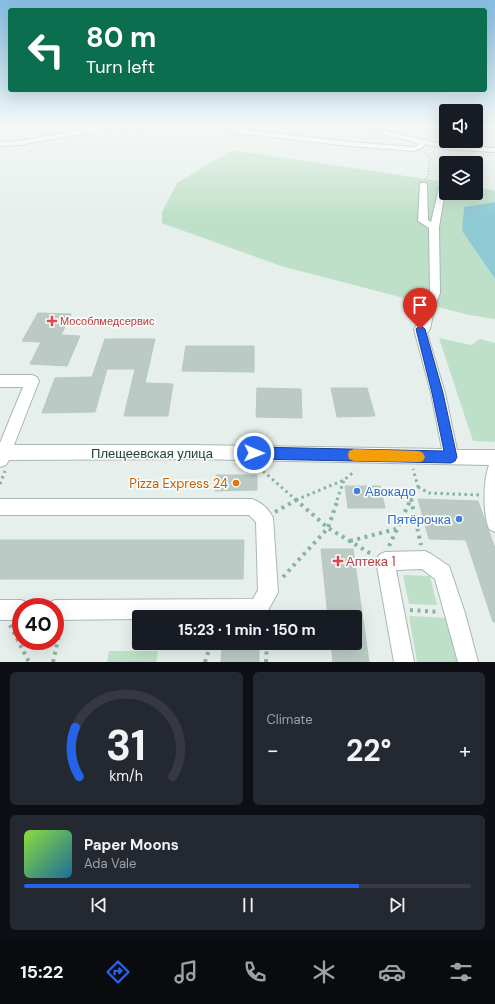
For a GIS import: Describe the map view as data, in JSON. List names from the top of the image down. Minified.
{"streets":{"street":["Плещеевская улица"]},"places":{"health":["Мособлмедсервис","Аптека 1"],"other":["Pizza Express 24","Авокадо","Пятёрочка"]},"page":{"turn":["80 m","Turn left"],"limit":"40","trip":"15:23 · 1 min · 150 m","tile":"Climate","heat":["−","22°","+"],"song":["Paper Moons","Ada Vale"],"tabs":"15:22","gauge":["31","km/h"]}}
